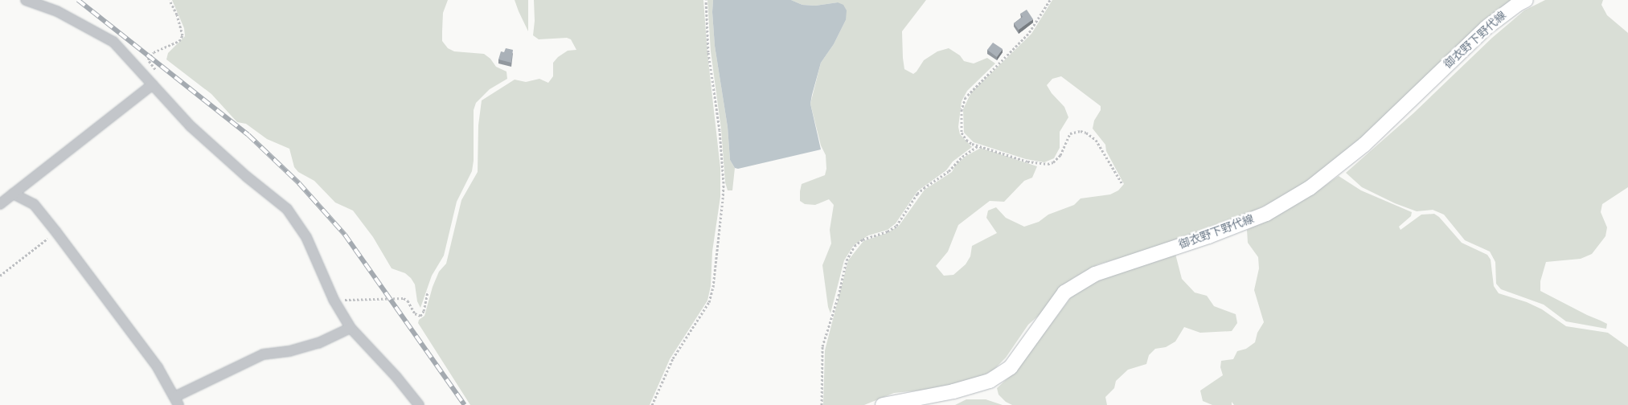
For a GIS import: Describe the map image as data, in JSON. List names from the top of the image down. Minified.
{"streets":{"main road":["御衣野下野代線"]}}
